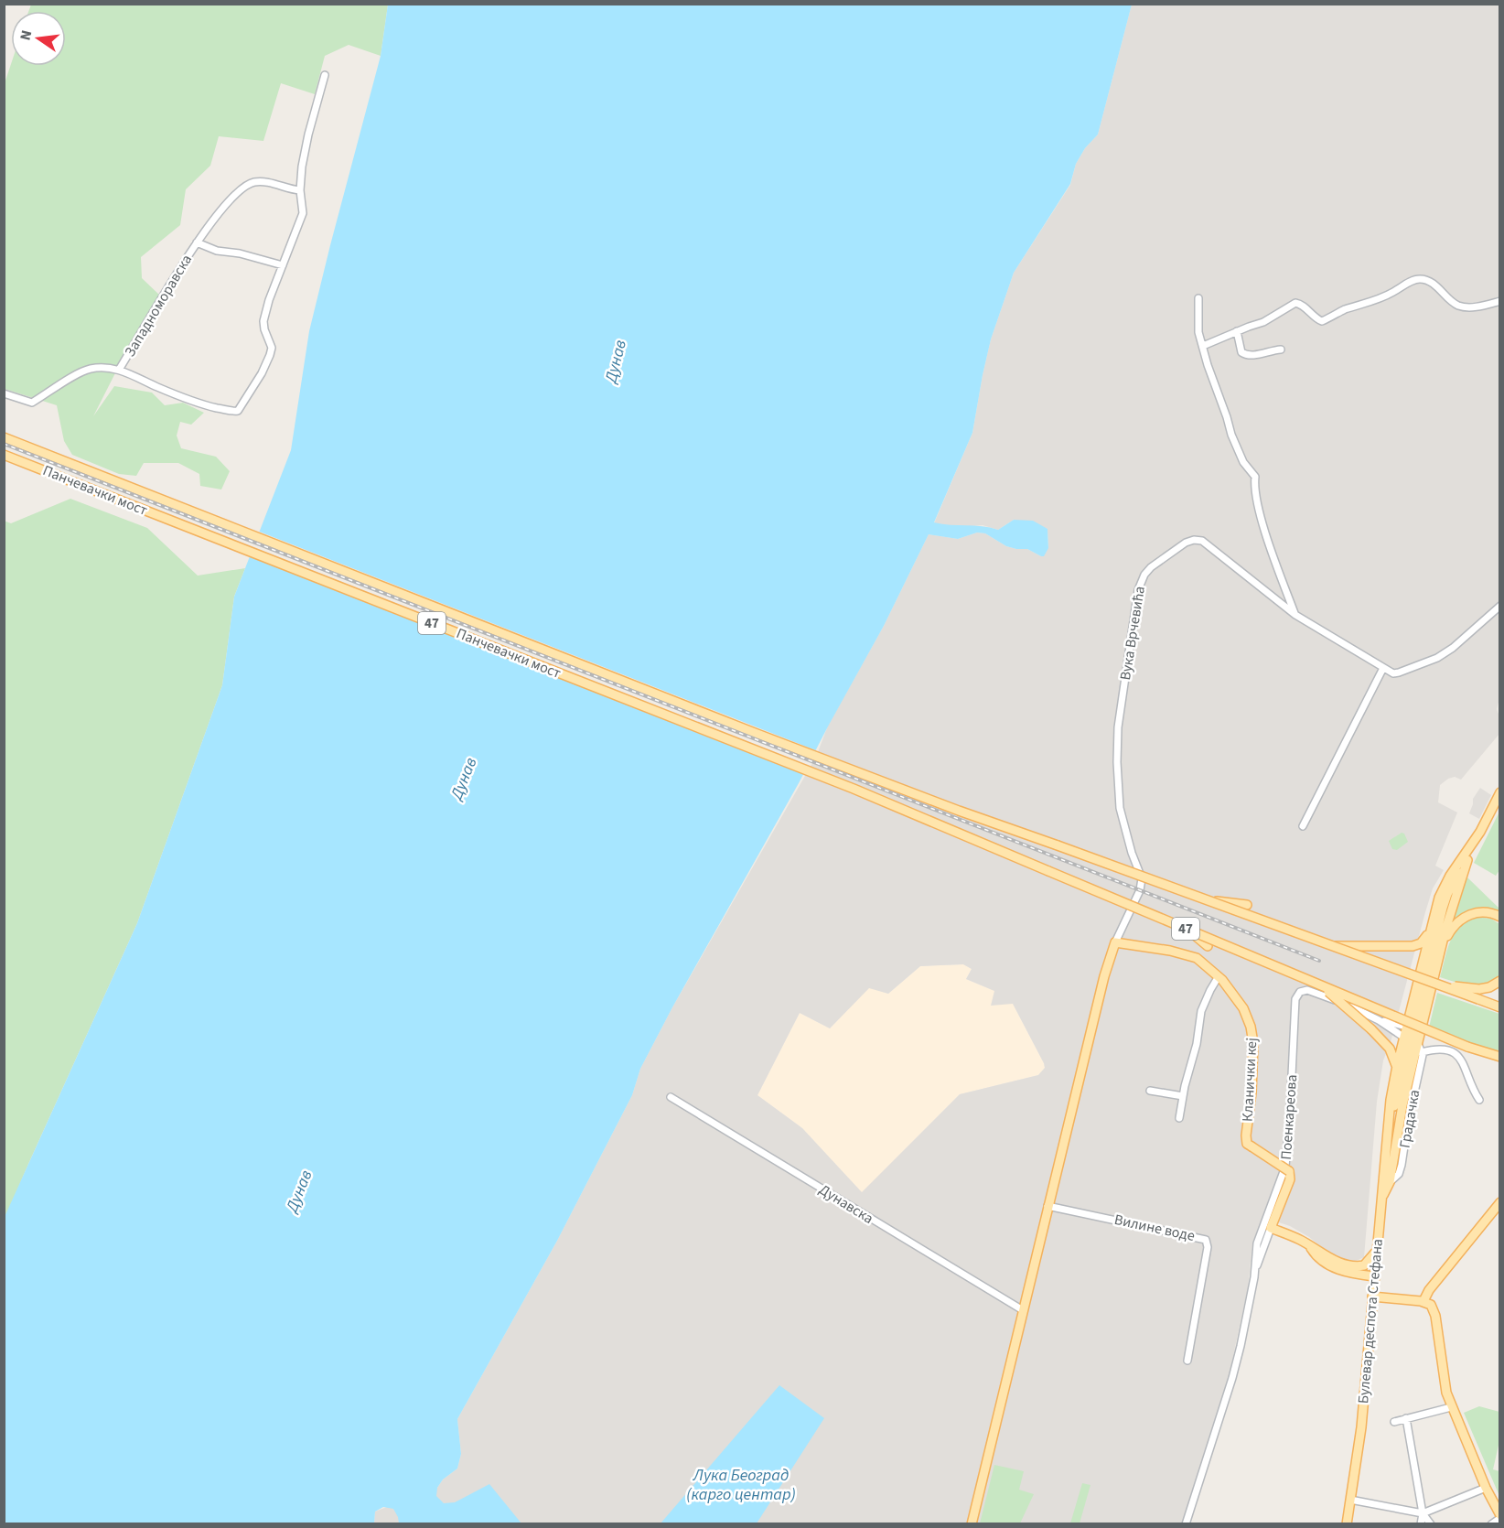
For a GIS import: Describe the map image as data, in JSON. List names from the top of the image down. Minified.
{"streets":{"main road":["Панчевачки мост","47","Кланички кеј","Поенкареова","Булевар деспота Стефана"],"street":["Западноморавска","Вука Врчевића","Градачка","Дунавска","Вилине воде"]},"crossings":[["Панчевачки мост","47"],["Вука Врчевића","Кланички кеј"],["Кланички кеј","Поенкареова"]],"water":["Дунав","Лука Београд (карго центар)"],"north":"left"}
